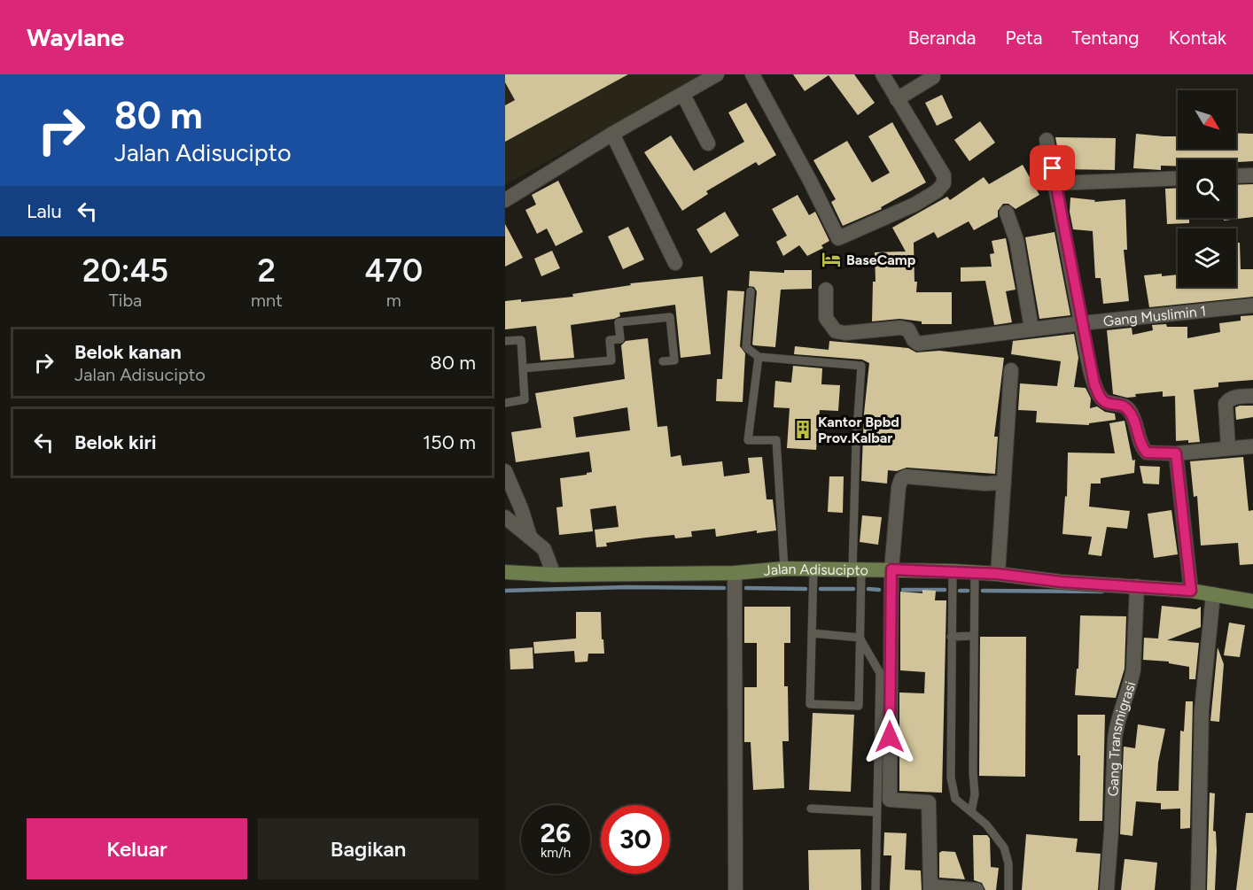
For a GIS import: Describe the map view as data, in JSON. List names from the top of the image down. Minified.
{"streets":{"main road":["Jalan Adisucipto"],"street":["Gang Muslimin 1","Gang Transmigrasi"]},"crossings":[["Jalan Adisucipto","Gang Transmigrasi"]],"places":{"hotel":["BaseCamp"],"building":["Kantor Bpbd Prov.Kalbar"]},"north":"bottom right","page":{"header":"Waylane","nav":["Beranda","Peta","Tentang","Kontak"],"turn":["80 m","Jalan Adisucipto"],"then":"Lalu","eta":["20:45","Tiba","2","mnt","470","m"],"list":[{"name":"Belok kanan","note":"Jalan Adisucipto","value":"80 m"},{"name":"Belok kiri","value":"150 m"}],"speed":"26 km/h","limit":"30","buttons":["Keluar","Bagikan"]}}
